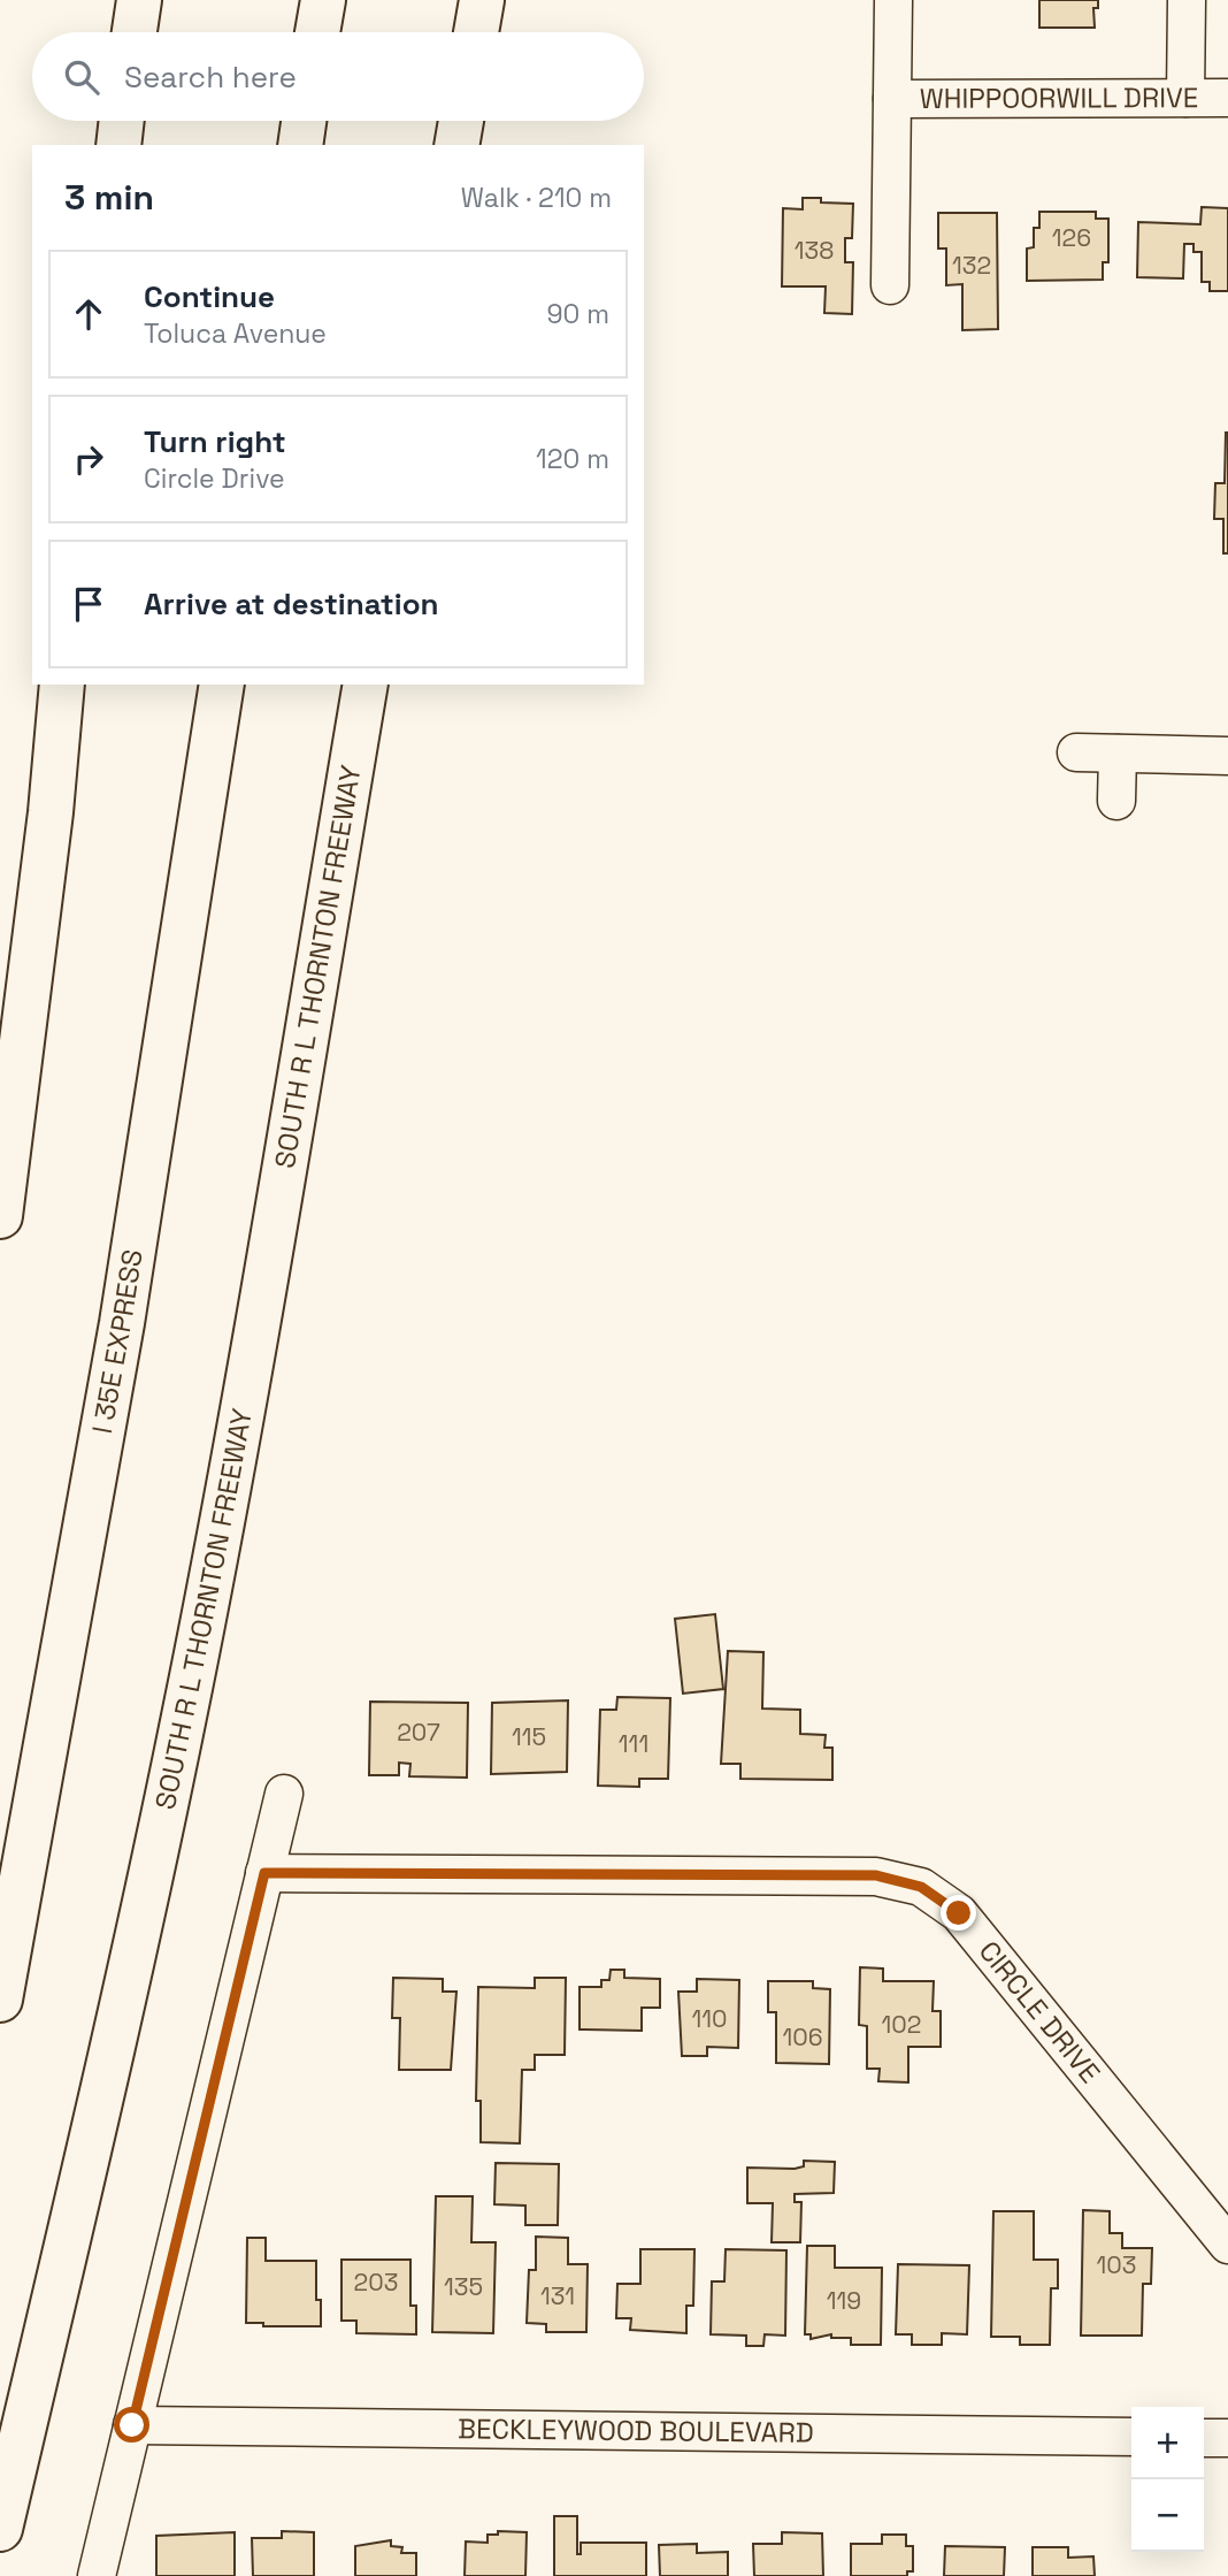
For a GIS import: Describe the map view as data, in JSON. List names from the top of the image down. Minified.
{"streets":{"highway":["SOUTH R L THORNTON FREEWAY","I 35E EXPRESS"],"street":["WHIPPOORWILL DRIVE","CIRCLE DRIVE","BECKLEYWOOD BOULEVARD"]},"house_numbers":["126","138","132","207","115","111","110","102","106","103","203","135","131","119"],"page":{"search":"Search here","heading":["3 min","Walk · 210 m"],"list":[["Continue","Toluca Avenue","90 m"],["Turn right","Circle Drive","120 m"],"Arrive at destination"],"map_buttons":["+","−"]}}
